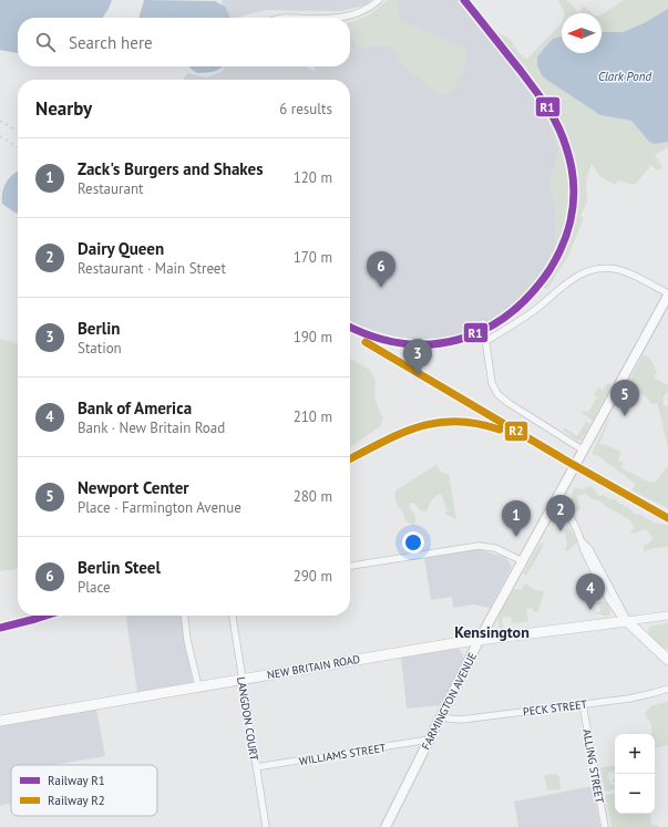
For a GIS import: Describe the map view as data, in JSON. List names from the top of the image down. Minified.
{"streets":{"main road":["NEW BRITAIN ROAD","FARMINGTON AVENUE"],"street":["PECK STREET","LANGDON COURT","WILLIAMS STREET","ALLING STREET"]},"crossings":[["NEW BRITAIN ROAD","FARMINGTON AVENUE"],["NEW BRITAIN ROAD","LANGDON COURT"],["FARMINGTON AVENUE","PECK STREET"],["FARMINGTON AVENUE","WILLIAMS STREET"],["PECK STREET","ALLING STREET"],["LANGDON COURT","WILLIAMS STREET"]],"districts":["Kensington"],"water":["Clark Pond"],"lines":["rail line R1","rail line R2"],"legend":["Railway R1","Railway R2"],"north":"left","page":{"search":"Search here","heading":["Nearby","6 results"],"list":[{"mark":"1","name":"Zack's Burgers and Shakes","note":"Restaurant","value":"120 m"},{"mark":"2","name":"Dairy Queen","note":"Restaurant · Main Street","value":"170 m"},{"mark":"3","name":"Berlin","note":"Station","value":"190 m"},{"mark":"4","name":"Bank of America","note":"Bank · New Britain Road","value":"210 m"},{"mark":"5","name":"Newport Center","note":"Place · Farmington Avenue","value":"280 m"},{"mark":"6","name":"Berlin Steel","note":"Place","value":"290 m"}],"pins":["6","3","5","2","1","4"],"map_buttons":["+","−"]}}
